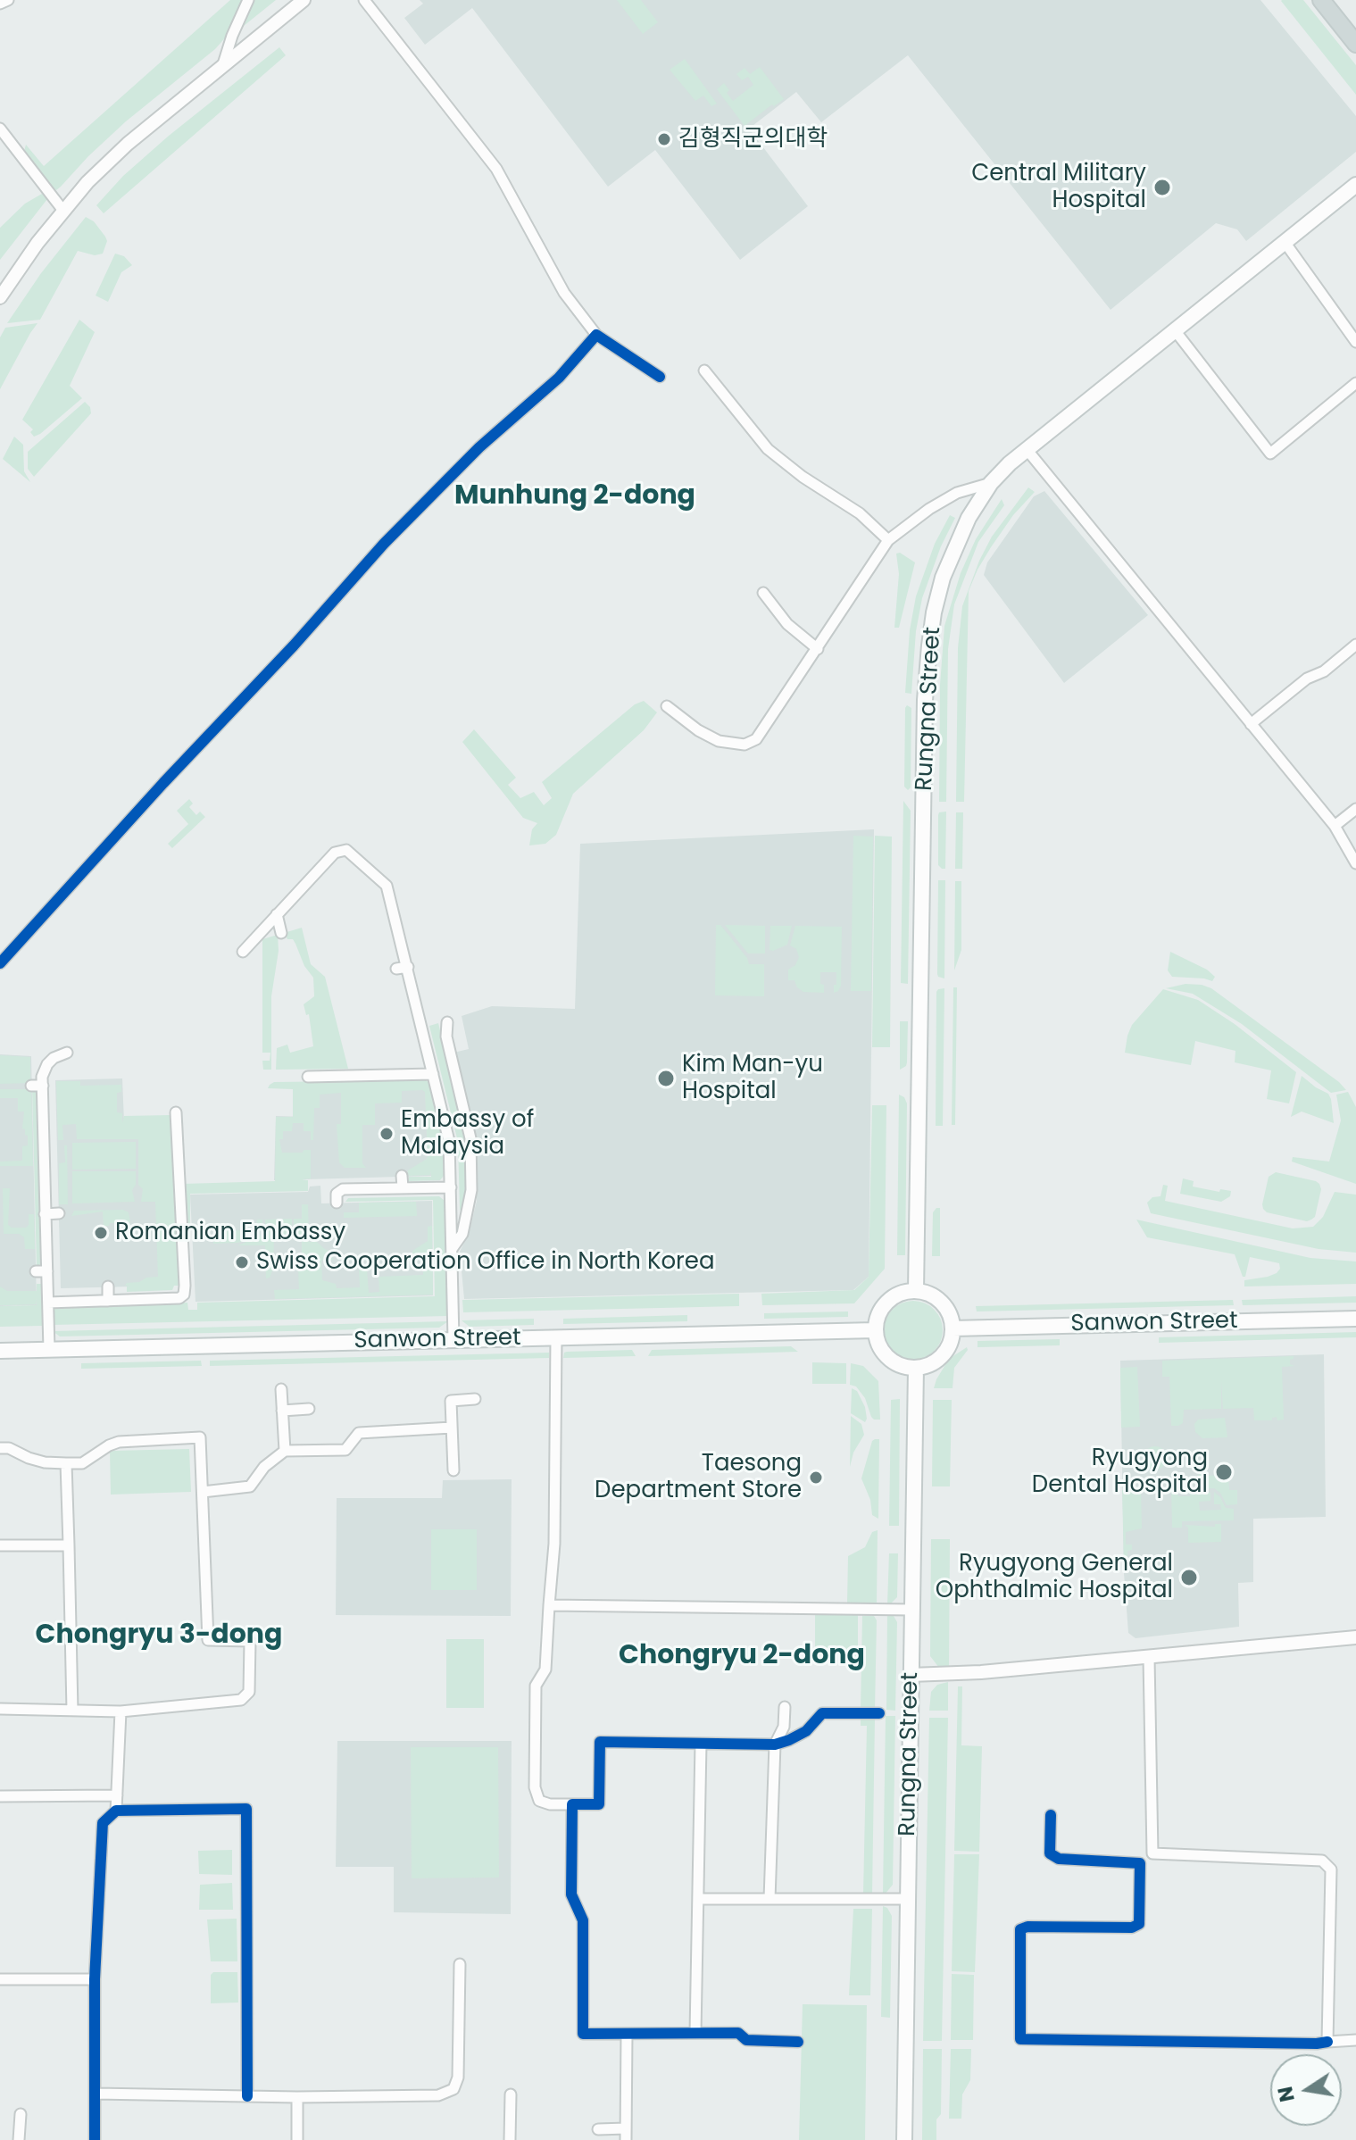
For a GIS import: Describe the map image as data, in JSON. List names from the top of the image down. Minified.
{"streets":{"main road":["Rungna Street","Sanwon Street"]},"crossings":[["Rungna Street","Sanwon Street"]],"districts":["Munhung 2-dong","Chongryu 3-dong","Chongryu 2-dong"],"places":["김형직군의대학","Central Military Hospital","Kim Man-yu Hospital","Embassy of Malaysia","Romanian Embassy","Swiss Cooperation Office in North Korea","Ryugyong Dental Hospital","Taesong Department Store","Ryugyong General Ophthalmic Hospital"],"north":"left"}
